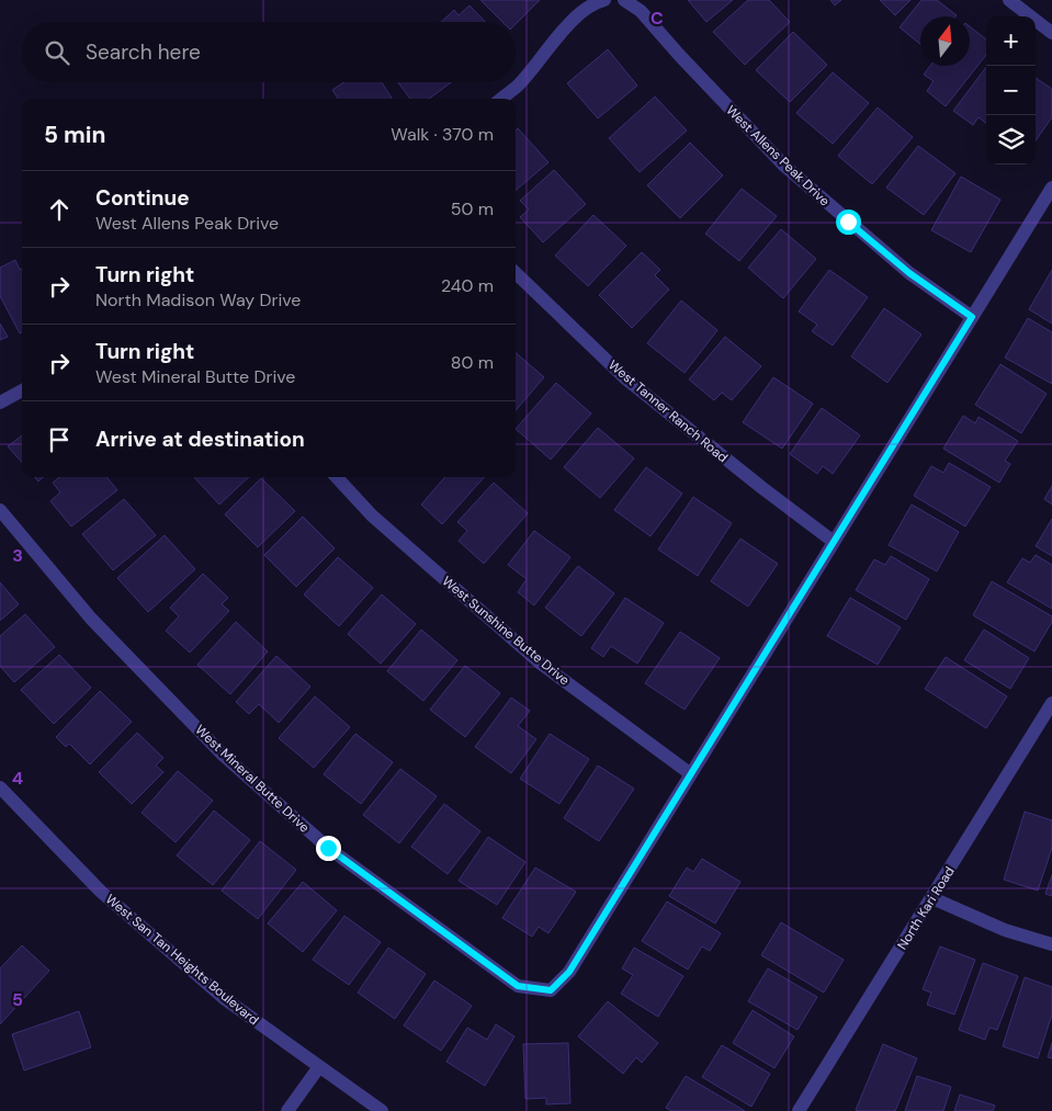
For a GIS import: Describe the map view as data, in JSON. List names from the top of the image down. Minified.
{"streets":{"street":["West Allens Peak Drive","West Tanner Ranch Road","West Sunshine Butte Drive","West Mineral Butte Drive","North Kari Road","West San Tan Heights Boulevard"]},"crossings":[["West Sunshine Butte Drive","West Mineral Butte Drive"]],"north":"top","page":{"map_buttons":["+","−"],"search":"Search here","heading":["5 min","Walk · 370 m"],"list":[["Continue","West Allens Peak Drive","50 m"],["Turn right","North Madison Way Drive","240 m"],["Turn right","West Mineral Butte Drive","80 m"],"Arrive at destination"]},"grid":{"columns":["C"],"rows":["3","4","5"]}}
